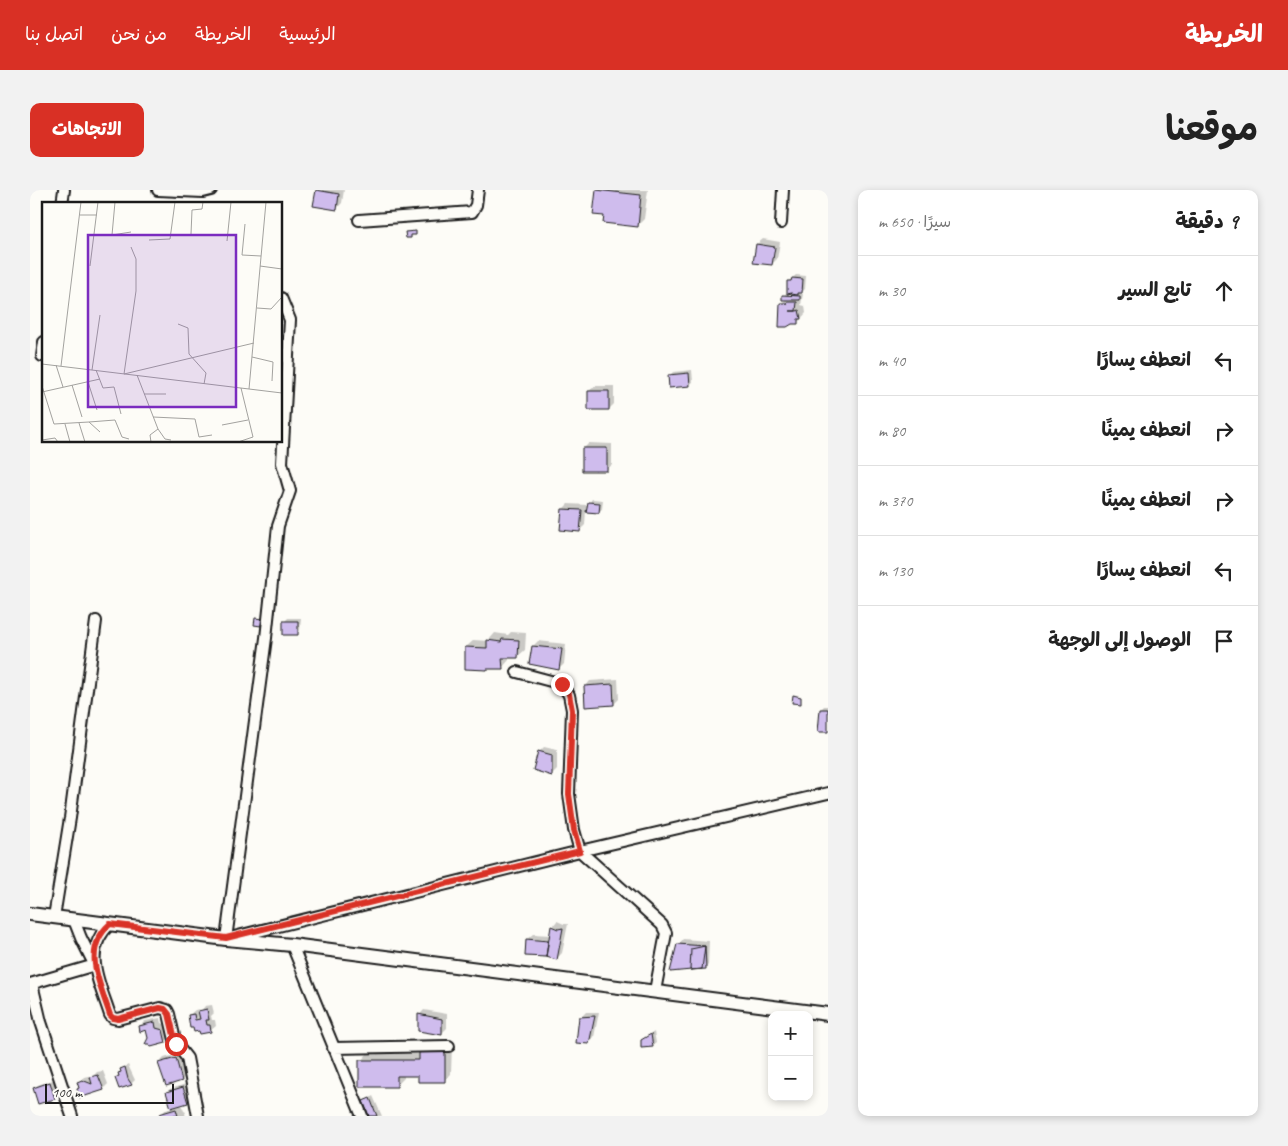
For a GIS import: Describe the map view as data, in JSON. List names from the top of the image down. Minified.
{"scale_bar":"100 m","page":{"header":"الخريطة","nav":["الرئيسية","الخريطة","من نحن","اتصل بنا"],"title":"موقعنا","buttons":"الاتجاهات","heading":["9 دقيقة","سيرًا · 650 m"],"list":[["تابع السير","30 m"],["انعطف يسارًا","40 m"],["انعطف يمينًا","80 m"],["انعطف يمينًا","370 m"],["انعطف يسارًا","130 m"],"الوصول إلى الوجهة"],"map_buttons":["+","−"],"scale":"100 m"}}
